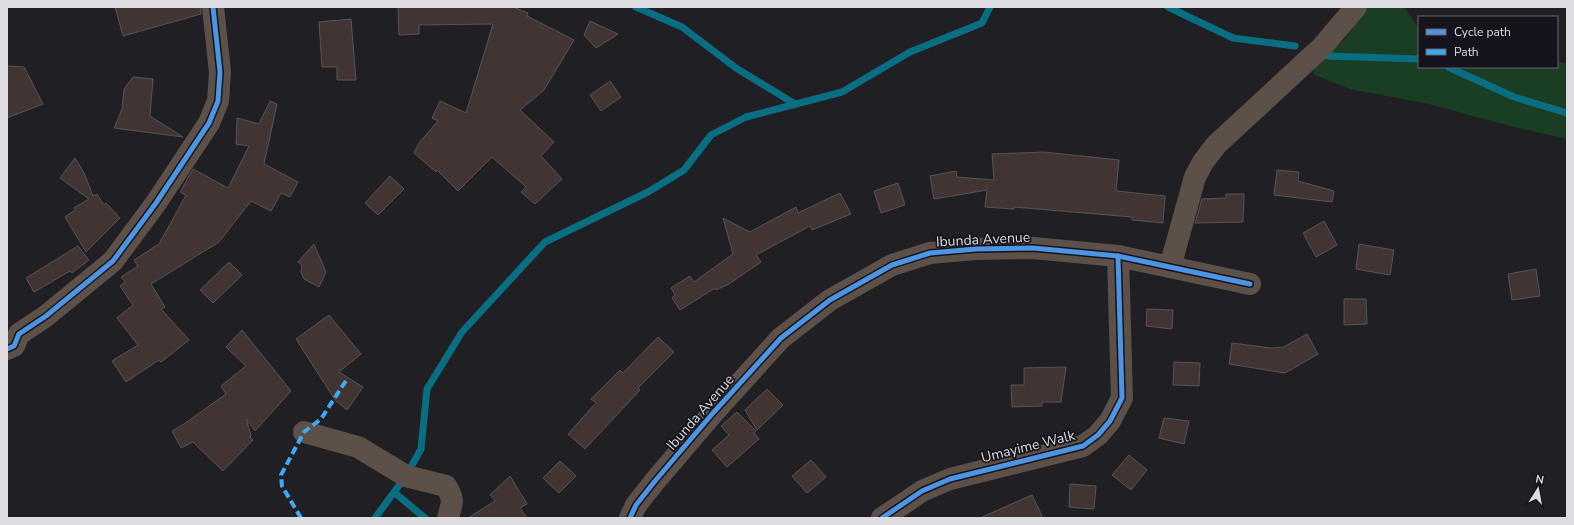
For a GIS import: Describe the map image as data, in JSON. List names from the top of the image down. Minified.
{"streets":{"street":["Ibunda Avenue","Umayime Walk"]},"crossings":[["Ibunda Avenue","Umayime Walk"]],"legend":["Cycle path","Path"],"north":"top"}
